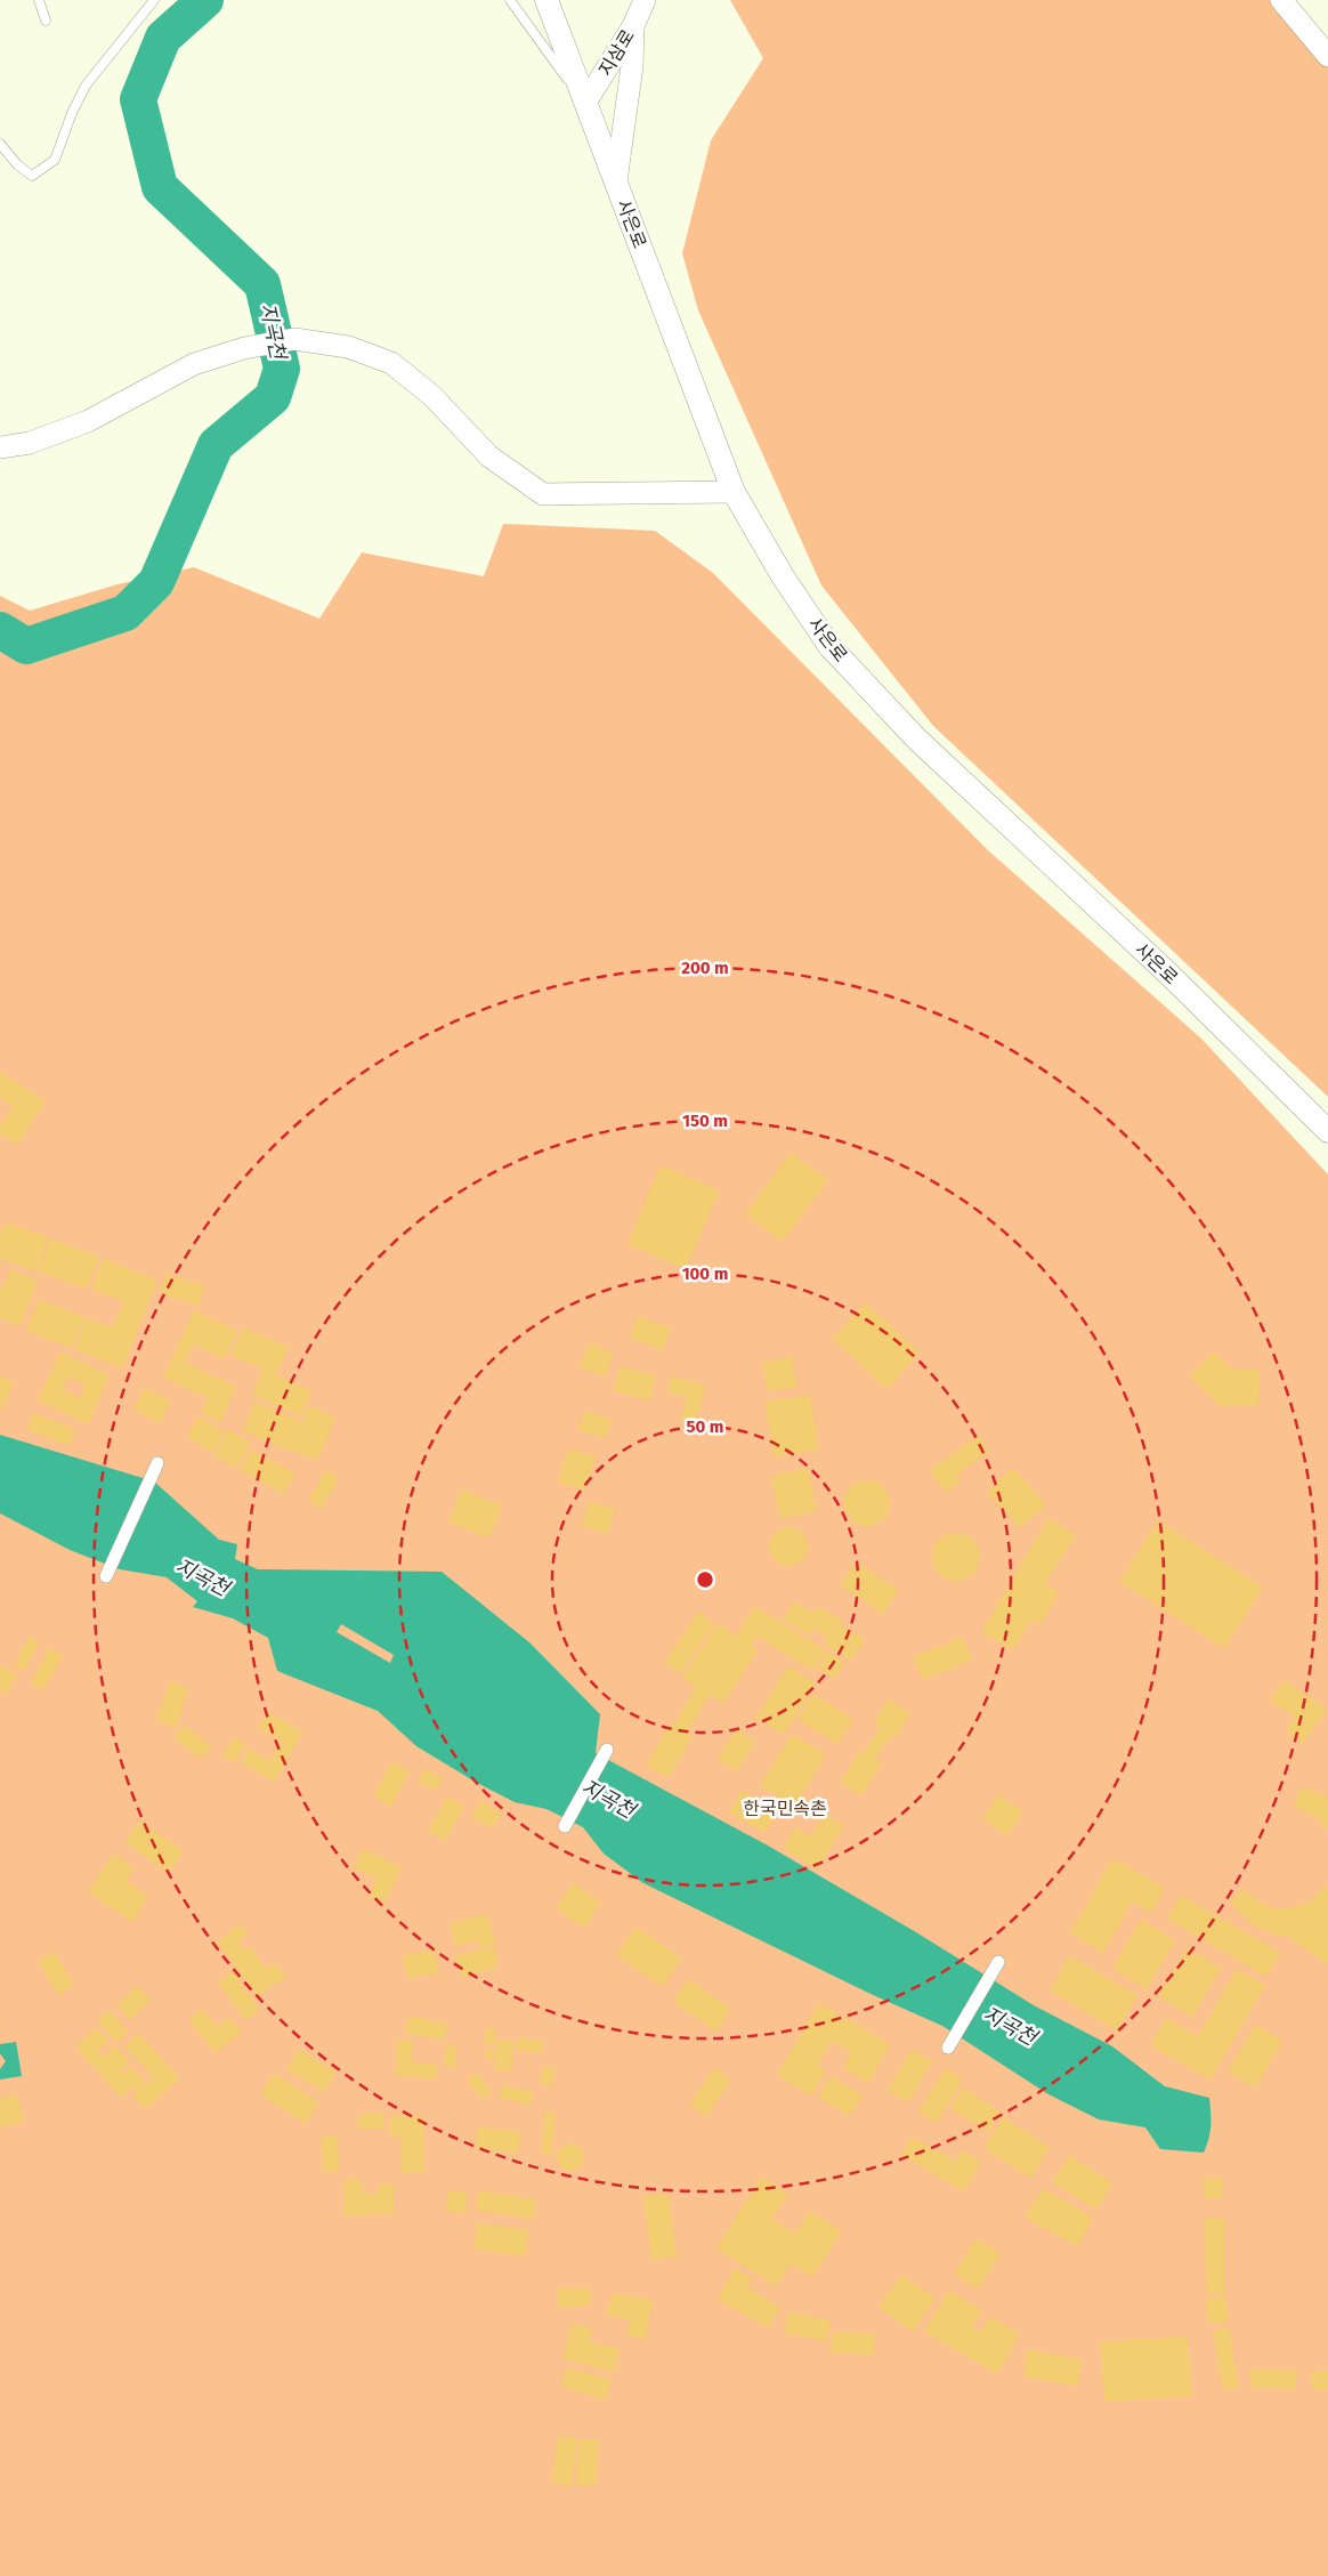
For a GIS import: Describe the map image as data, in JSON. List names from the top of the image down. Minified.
{"streets":{"main road":["사은로"],"street":["지삼로"]},"crossings":[["지삼로","사은로"]],"water":["지곡천"],"parks":["한국민속촌"],"rings":["200 m","150 m","100 m","50 m"]}
